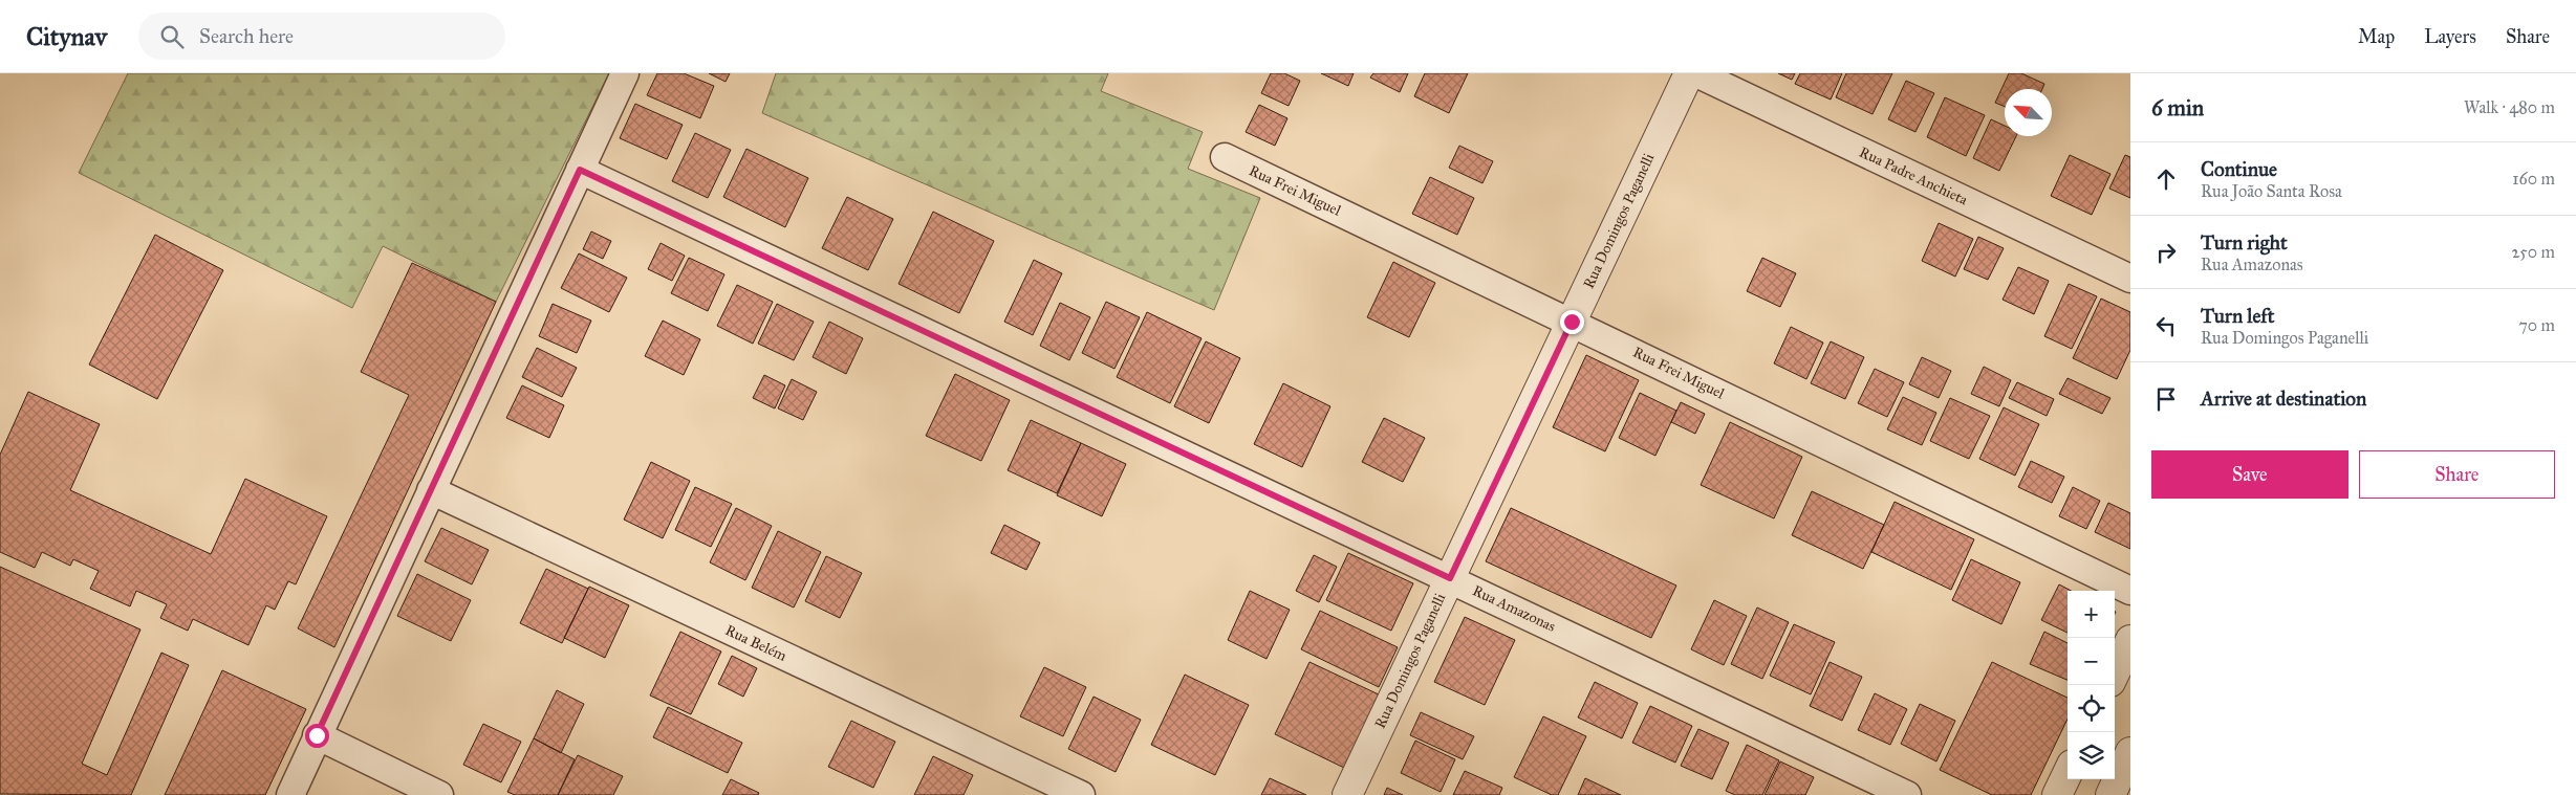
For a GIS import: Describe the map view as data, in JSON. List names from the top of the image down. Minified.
{"streets":{"street":["Rua Padre Anchieta","Rua Frei Miguel","Rua Domingos Paganelli","Rua Amazonas","Rua Belém"]},"crossings":[["Rua Frei Miguel","Rua Domingos Paganelli"],["Rua Domingos Paganelli","Rua Amazonas"]],"north":"top left","page":{"header":"Citynav","search":"Search here","nav":["Map","Layers","Share"],"heading":["6 min","Walk · 480 m"],"list":[["Continue","Rua João Santa Rosa","160 m"],["Turn right","Rua Amazonas","250 m"],["Turn left","Rua Domingos Paganelli","70 m"],"Arrive at destination"],"buttons":["Save","Share"],"map_buttons":["+","−"]}}
